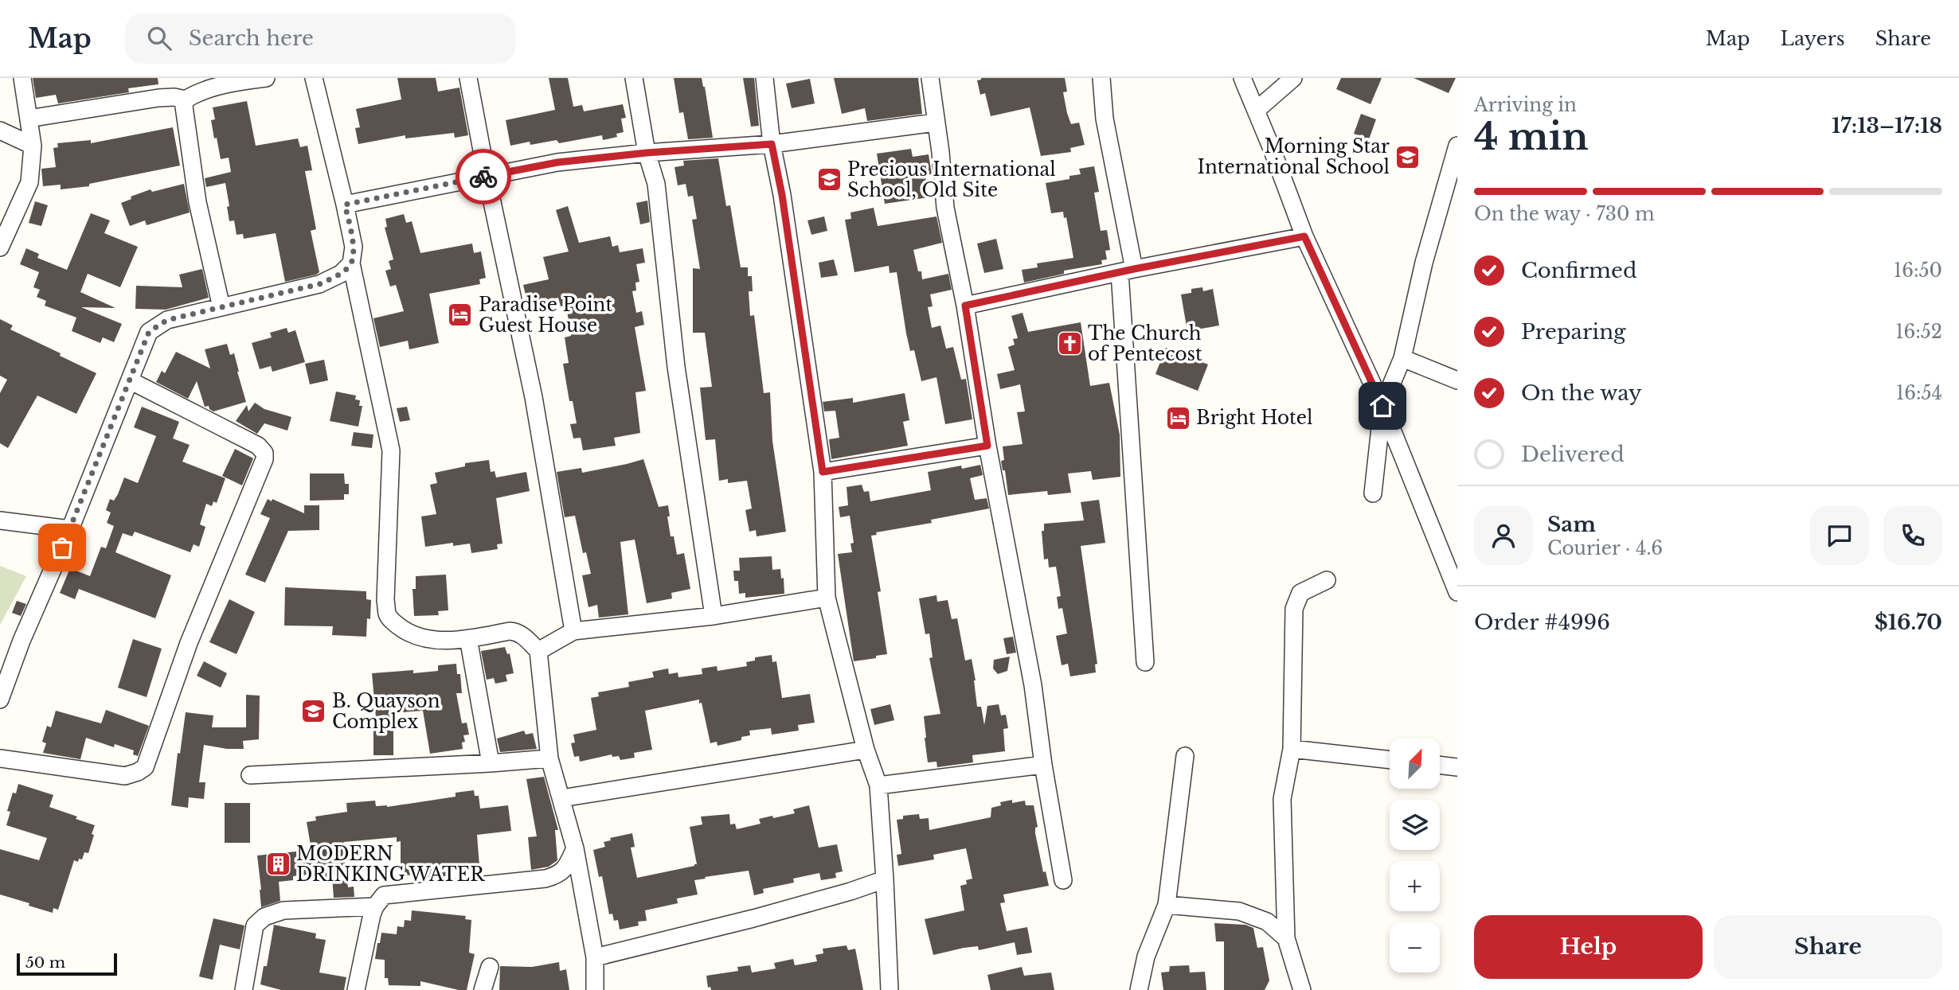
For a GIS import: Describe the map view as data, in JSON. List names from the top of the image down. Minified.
{"places":{"school or university":["Morning Star International School","Precious International School, Old Site","B. Quayson Complex"],"hotel":["Paradise Point Guest House","Bright Hotel"],"church":["The Church of Pentecost"],"building":["MODERN DRINKING WATER"]},"scale_bar":"50 m","north":"top right","page":{"header":"Map","search":"Search here","nav":["Map","Layers","Share"],"heading":["4 min","Arriving in","17:13–17:18"],"panel":["Sam","Courier · 4.6","Order #4996","$16.70"],"bar":"On the way · 730 m","list":[["Confirmed","16:50"],["Preparing","16:52"],["On the way","16:54"],"Delivered"],"map_buttons":["+","−"],"buttons":["Help","Share"],"scale":"50 m"}}
